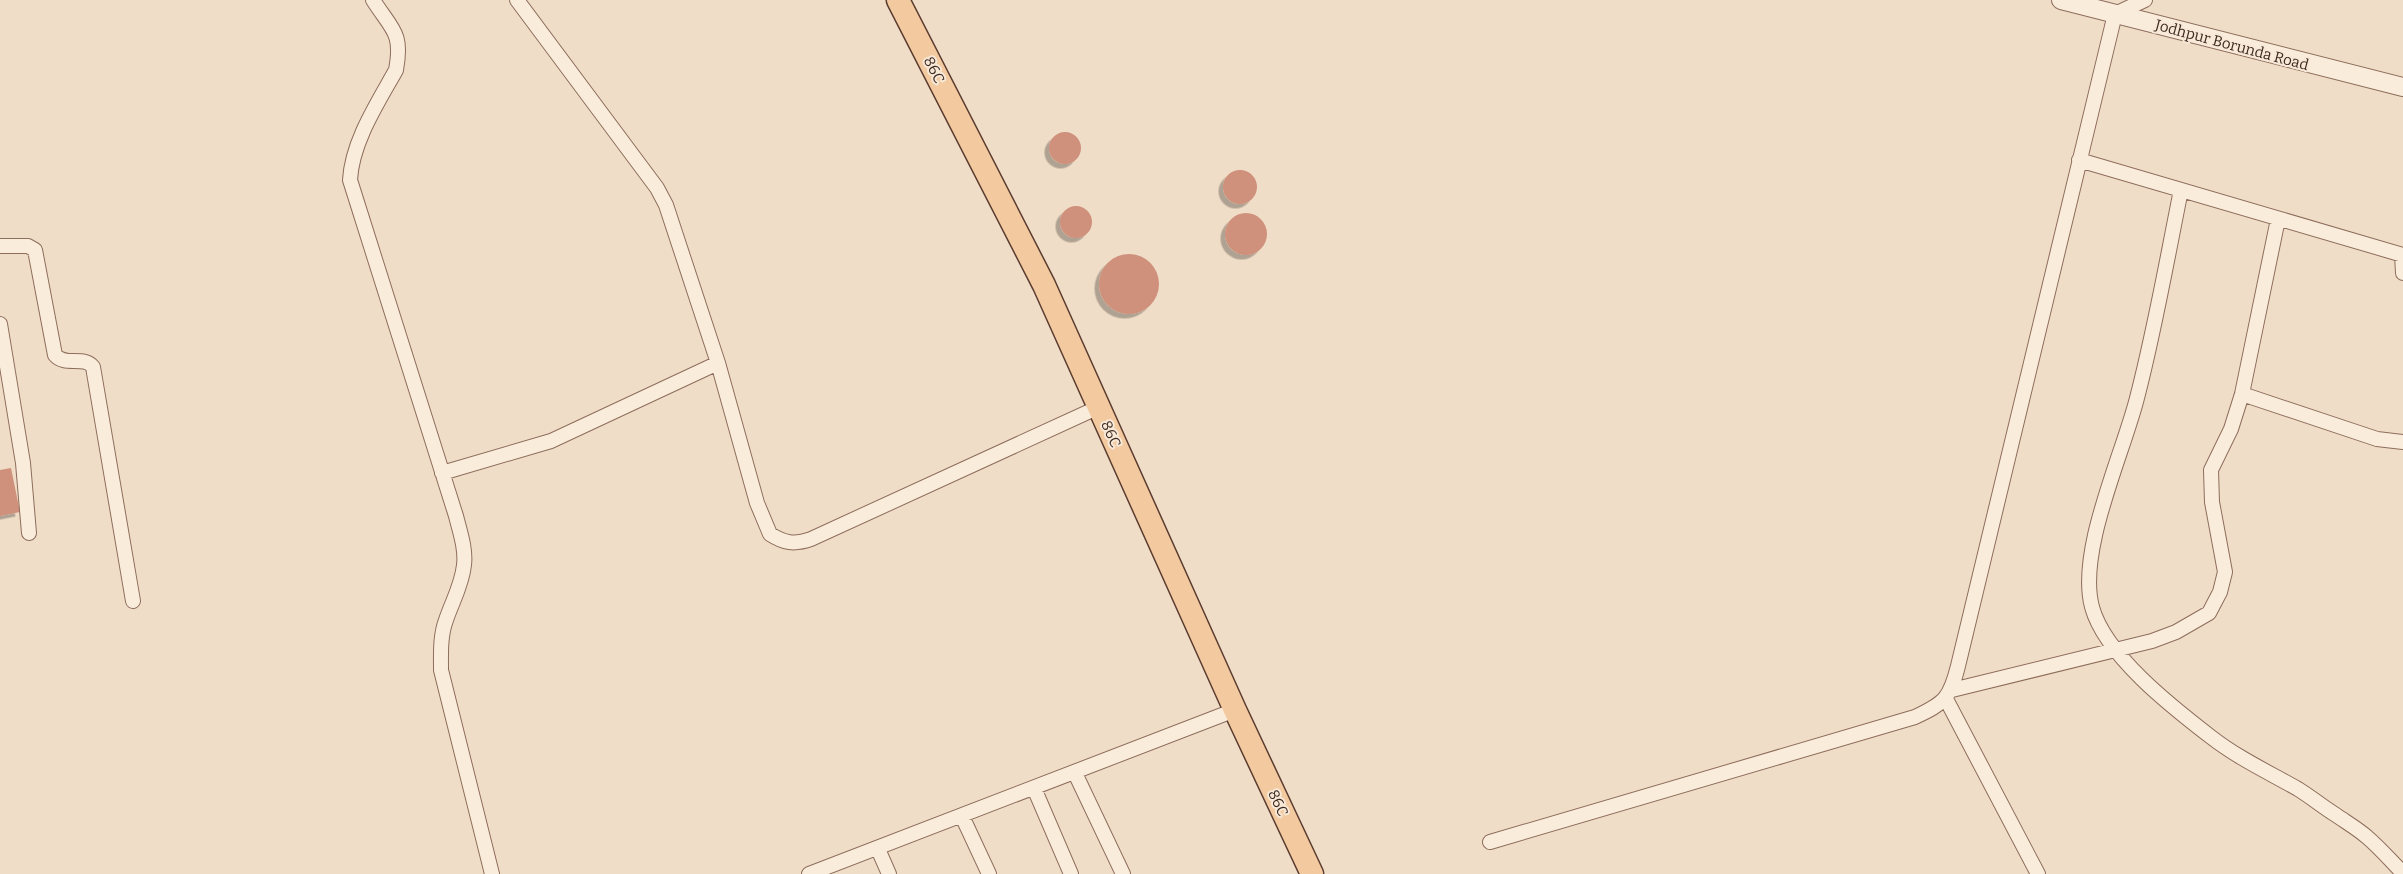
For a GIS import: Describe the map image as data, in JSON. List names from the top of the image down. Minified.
{"streets":{"main road":["86C"],"street":["Jodhpur Borunda Road"]}}
